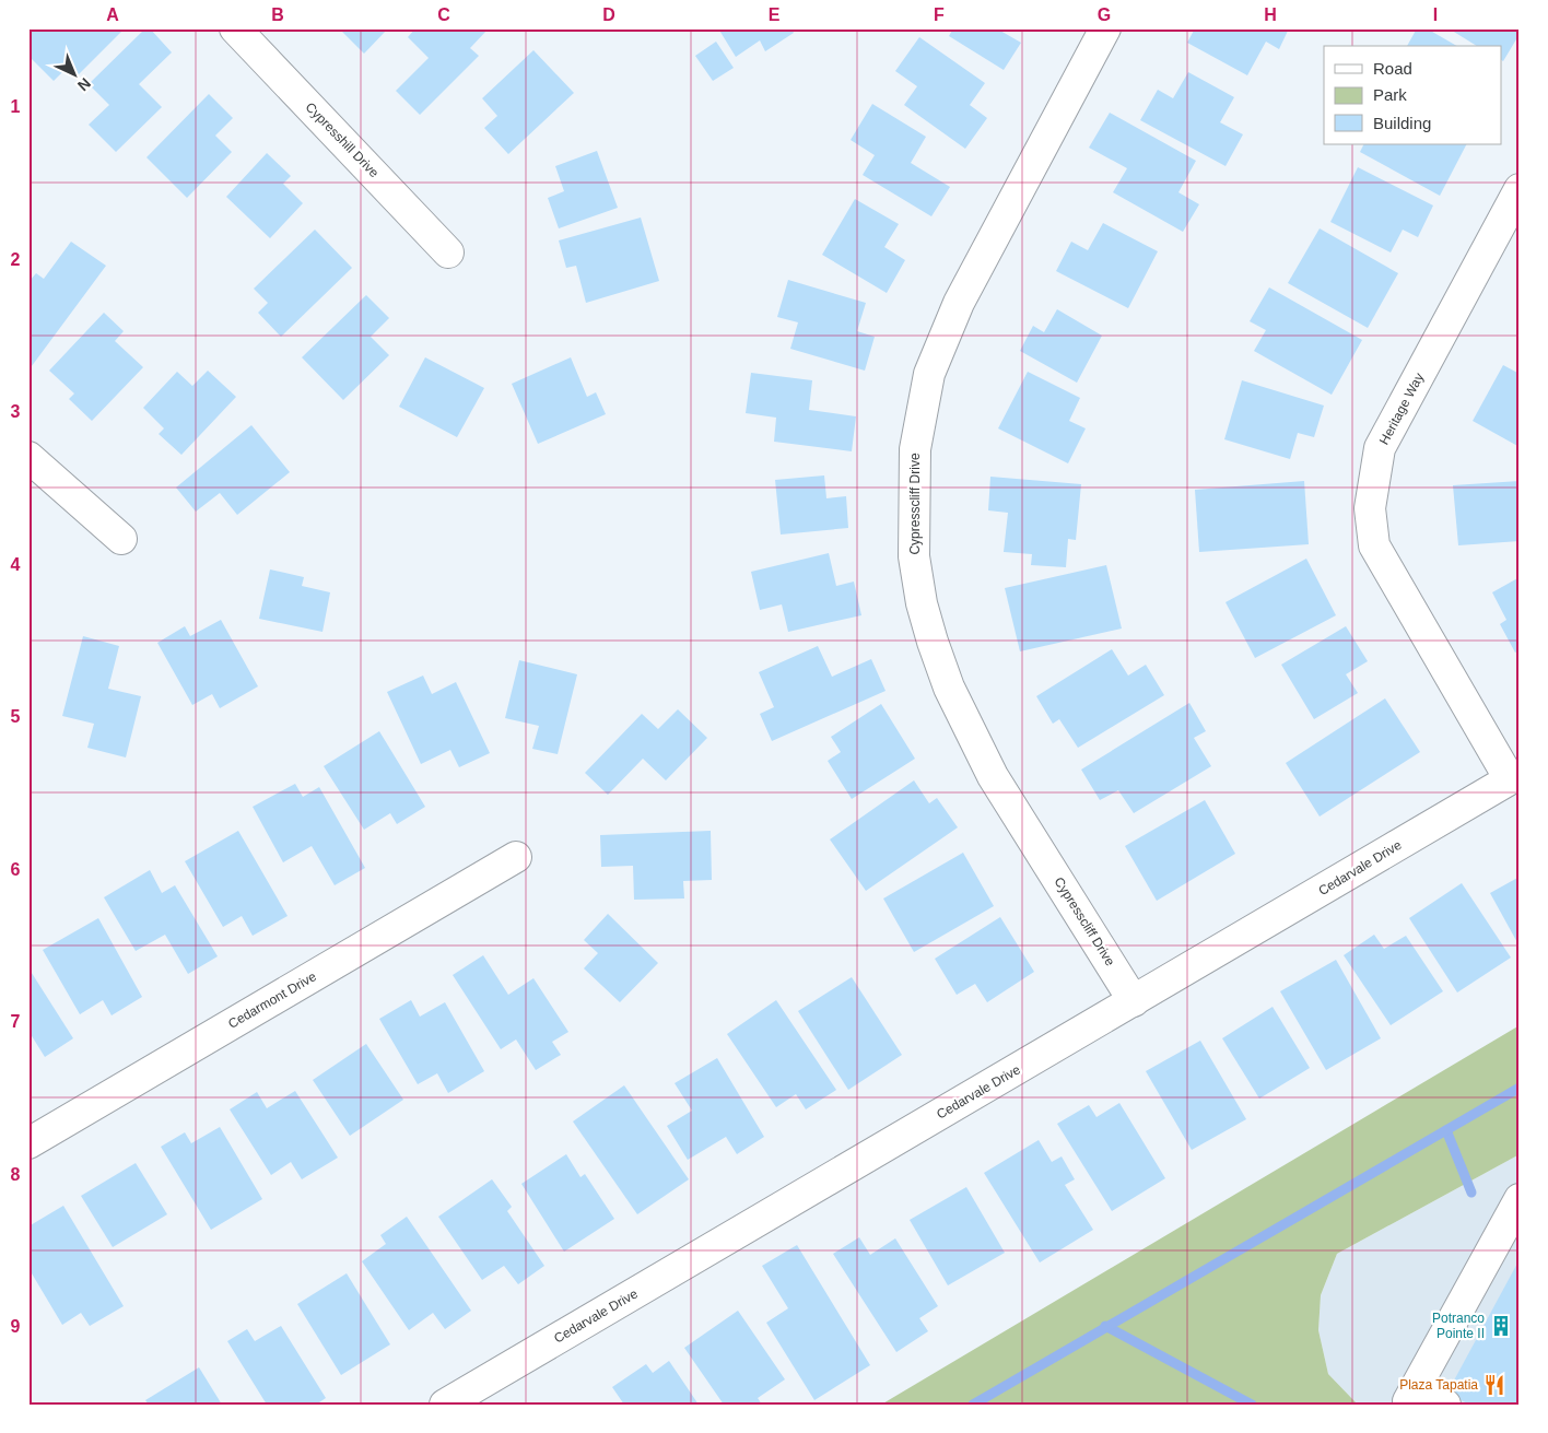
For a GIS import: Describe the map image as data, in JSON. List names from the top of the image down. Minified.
{"streets":{"street":["Cypresshill Drive","Heritage Way","Cypresscliff Drive","Cedarvale Drive","Cedarmont Drive"]},"crossings":[["Heritage Way","Cedarvale Drive"],["Cypresscliff Drive","Cedarvale Drive"]],"places":{"building":["Potranco Pointe II"],"restaurant":["Plaza Tapatia"]},"legend":["Road","Park","Building"],"north":"bottom right","grid":{"columns":["A","B","C","D","E","F","G","H","I"],"rows":["1","2","3","4","5","6","7","8","9"]}}
